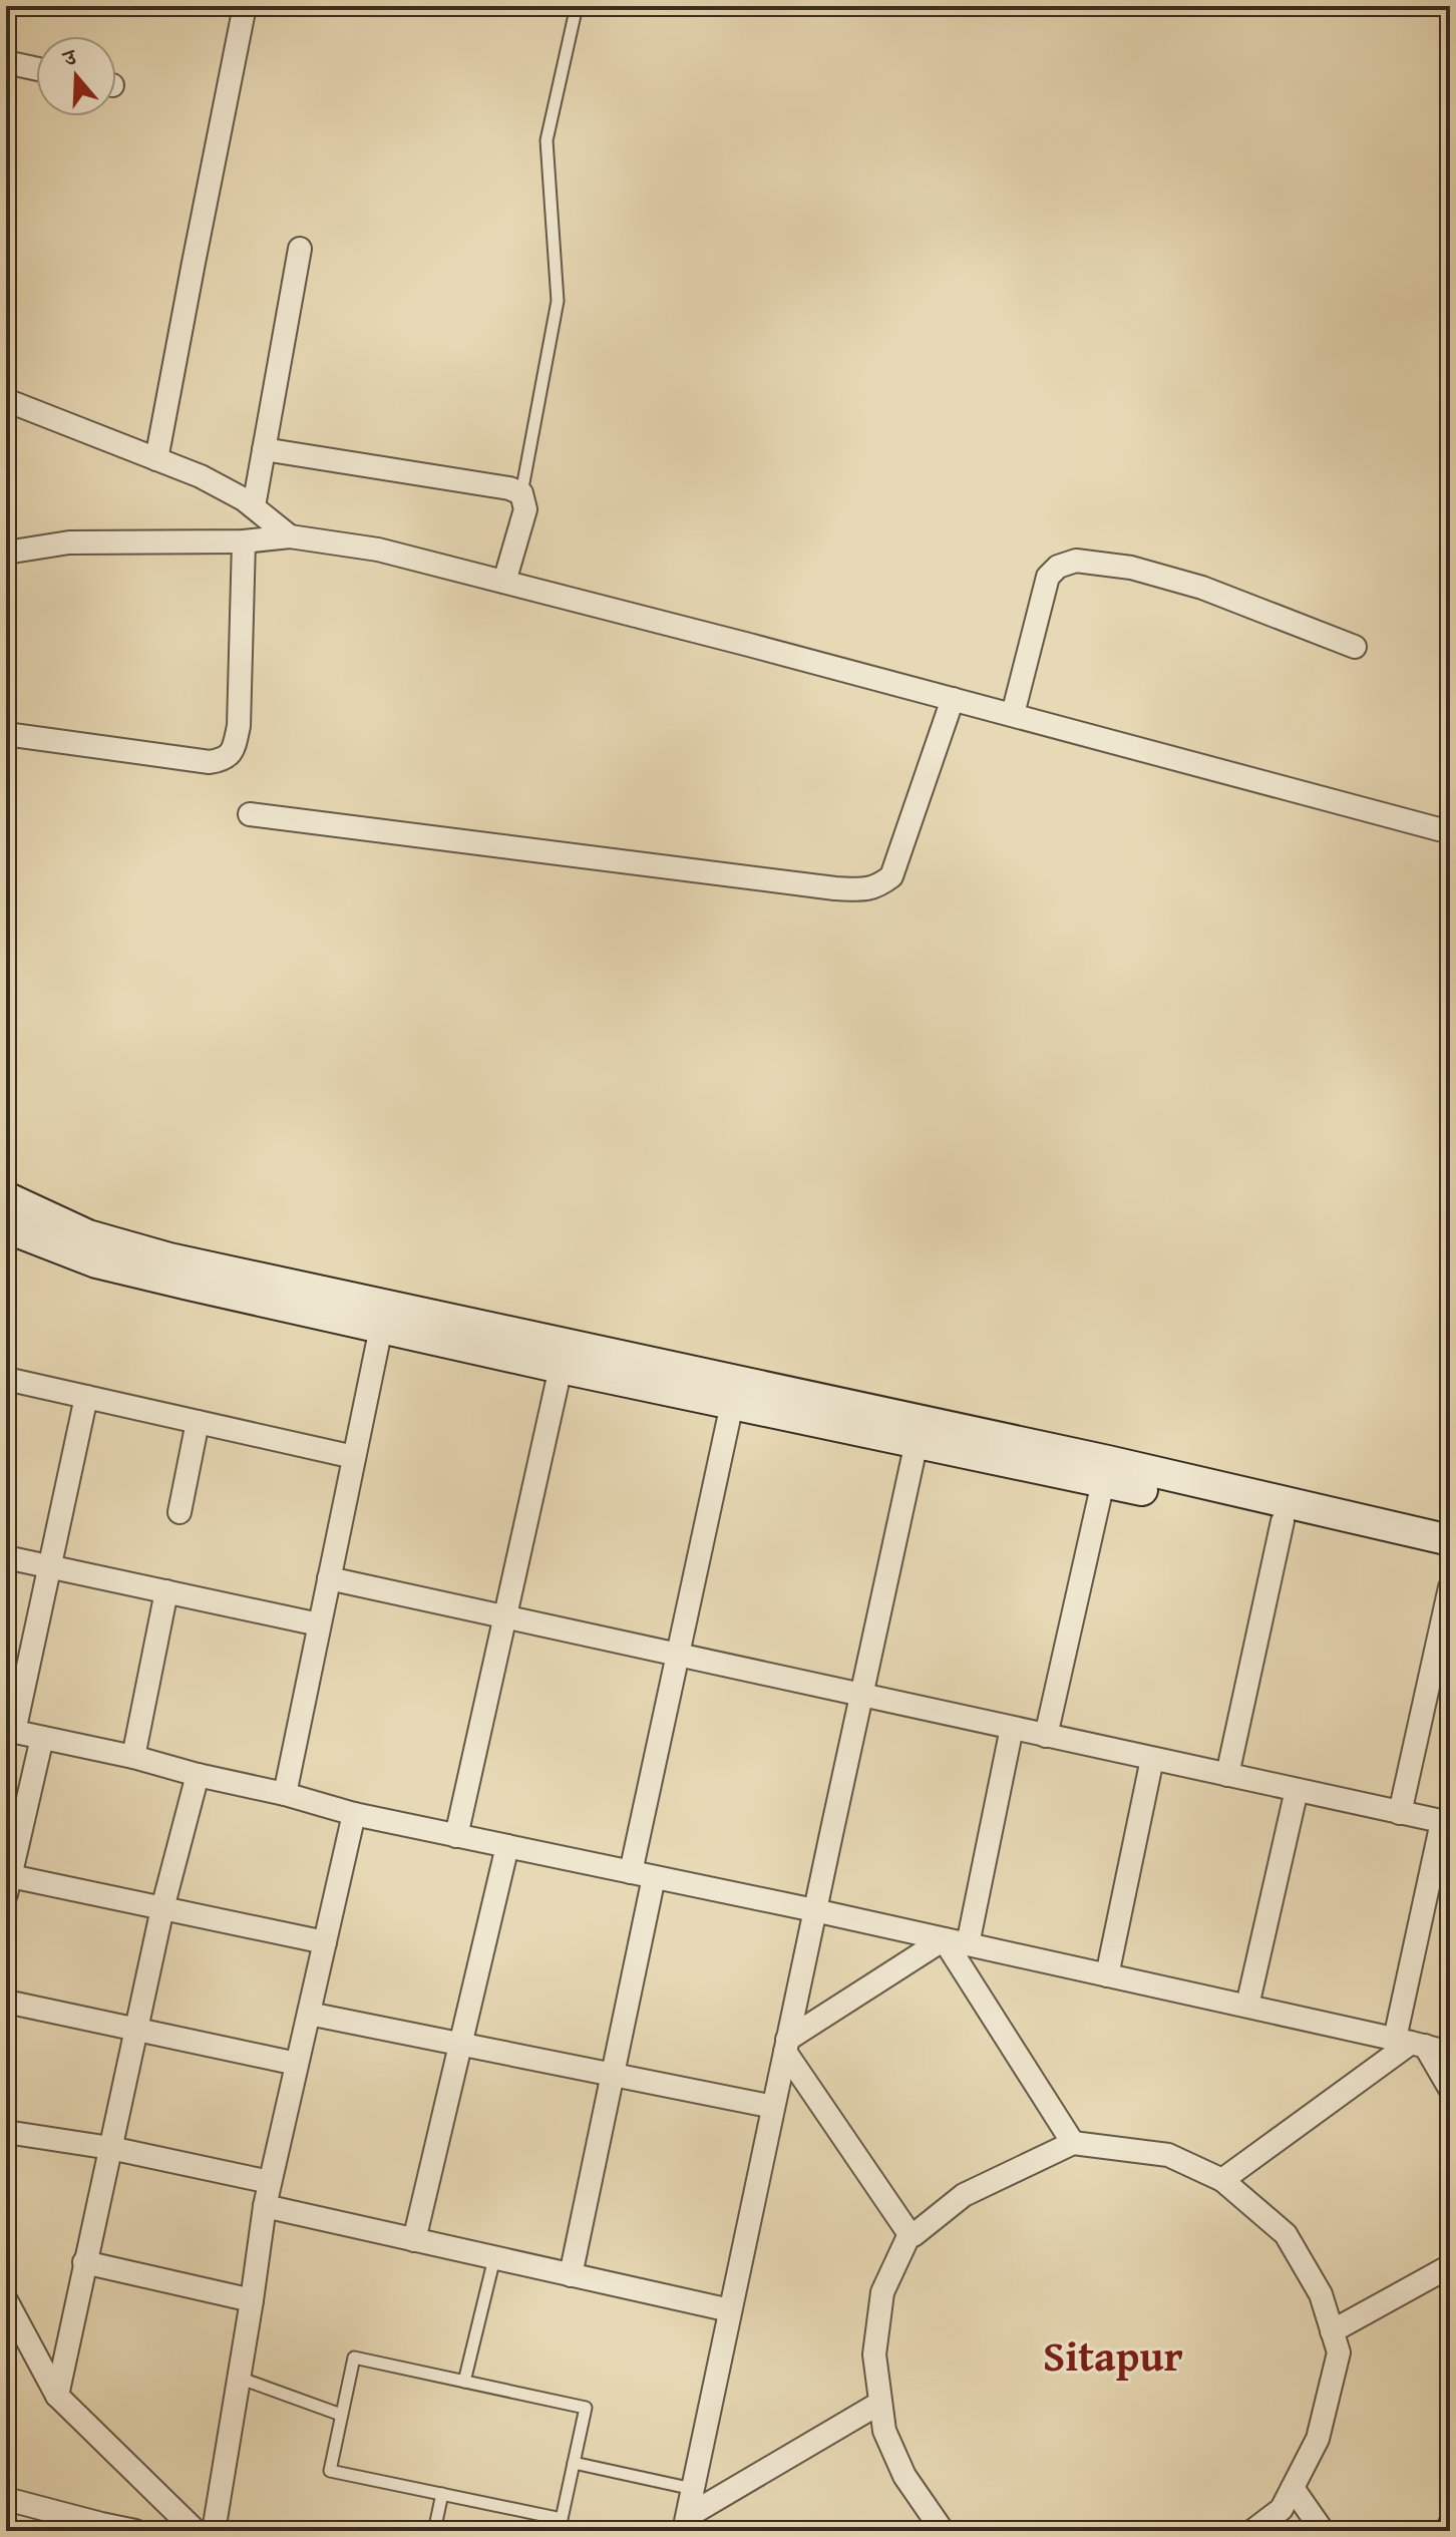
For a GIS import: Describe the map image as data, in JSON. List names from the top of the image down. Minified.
{"districts":["Sitapur"],"north":"top"}
